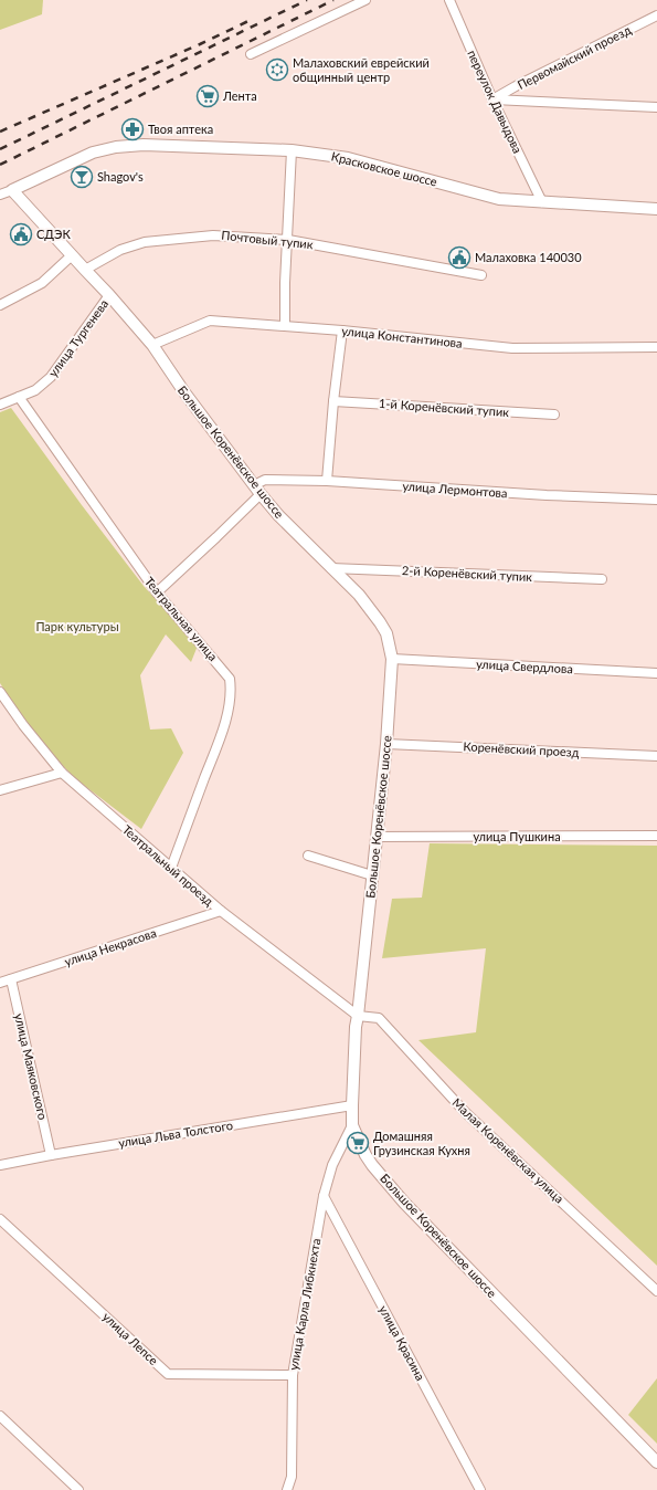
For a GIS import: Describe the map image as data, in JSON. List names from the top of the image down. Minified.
{"streets":{"main road":["Красковское шоссе","Большое Коренёвское шоссе"],"street":["Первомайский проезд","переулок Давыдова","Почтовый тупик","улица Константинова","улица Тургенева","1-й Коренёвский тупик","улица Лермонтова","2-й Коренёвский тупик","Театральная улица","улица Свердлова","Коренёвский проезд","улица Пушкина","Театральный проезд","улица Некрасова","улица Маяковского","улица Льва Толстого","Малая Коренёвская улица","улица Карла Либкнехта","улица Лепсе","улица Красина"]},"crossings":[["Первомайский проезд","переулок Давыдова"],["переулок Давыдова","Красковское шоссе"],["Красковское шоссе","Большое Коренёвское шоссе"],["Почтовый тупик","Большое Коренёвское шоссе"],["улица Константинова","Большое Коренёвское шоссе"],["улица Тургенева","Большое Коренёвское шоссе"],["улица Тургенева","Театральная улица"],["Большое Коренёвское шоссе","улица Лермонтова"],["Большое Коренёвское шоссе","2-й Коренёвский тупик"],["Большое Коренёвское шоссе","улица Свердлова"],["Большое Коренёвское шоссе","Коренёвский проезд"],["Большое Коренёвское шоссе","улица Пушкина"],["Большое Коренёвское шоссе","Театральный проезд"],["Большое Коренёвское шоссе","улица Льва Толстого"],["Большое Коренёвское шоссе","Малая Коренёвская улица"],["Большое Коренёвское шоссе","улица Карла Либкнехта"],["Театральная улица","Театральный проезд"],["Театральный проезд","улица Некрасова"],["Театральный проезд","Малая Коренёвская улица"],["улица Некрасова","улица Маяковского"],["улица Маяковского","улица Льва Толстого"],["улица Карла Либкнехта","улица Лепсе"],["улица Карла Либкнехта","улица Красина"]],"parks":["Парк культуры"],"places":{"synagogue":["Малаховский еврейский общинный центр"],"supermarket":["Лента","Домашняя Грузинская Кухня"],"pharmacy":["Твоя аптека"],"bar":["Shagov's"],"public building":["СДЭК","Малаховка 140030"]}}
